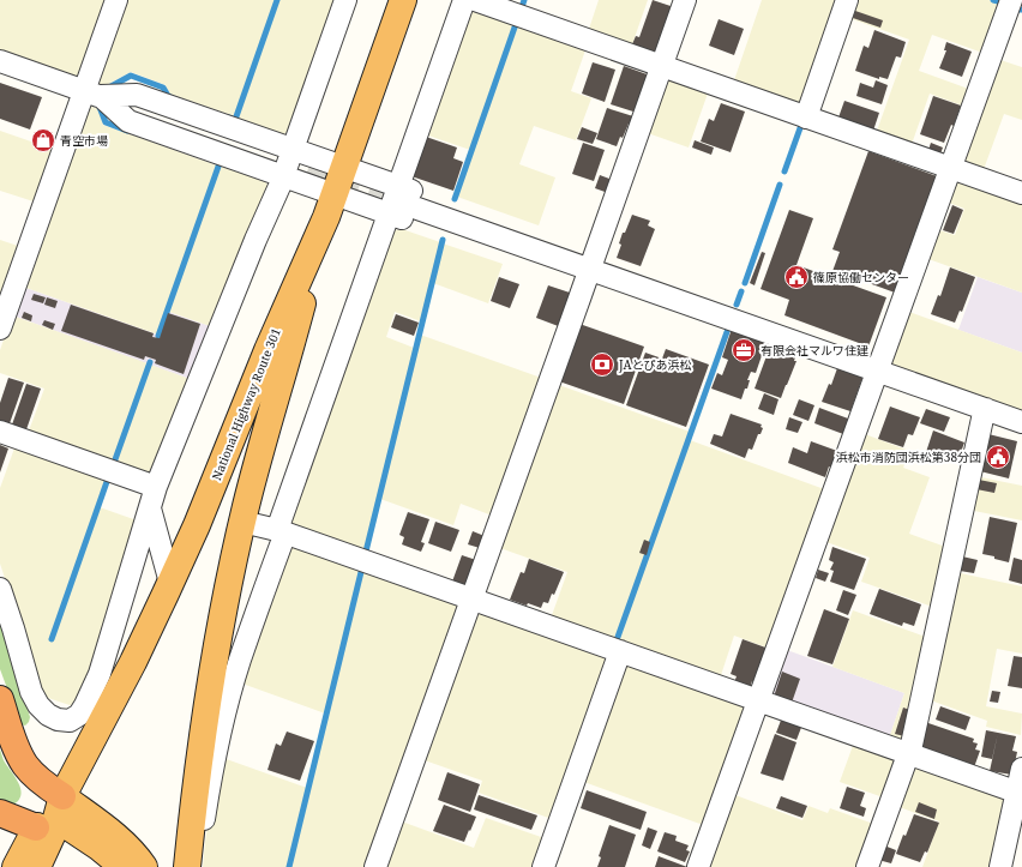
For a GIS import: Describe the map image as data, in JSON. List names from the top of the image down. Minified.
{"streets":{"highway":["National Highway Route 301"]},"places":{"shop":["青空市場"],"public building":["篠原協働センター","浜松市消防団浜松第38分団"],"office":["有限会社マルワ住建"],"bank":["JAとぴあ浜松"]}}
